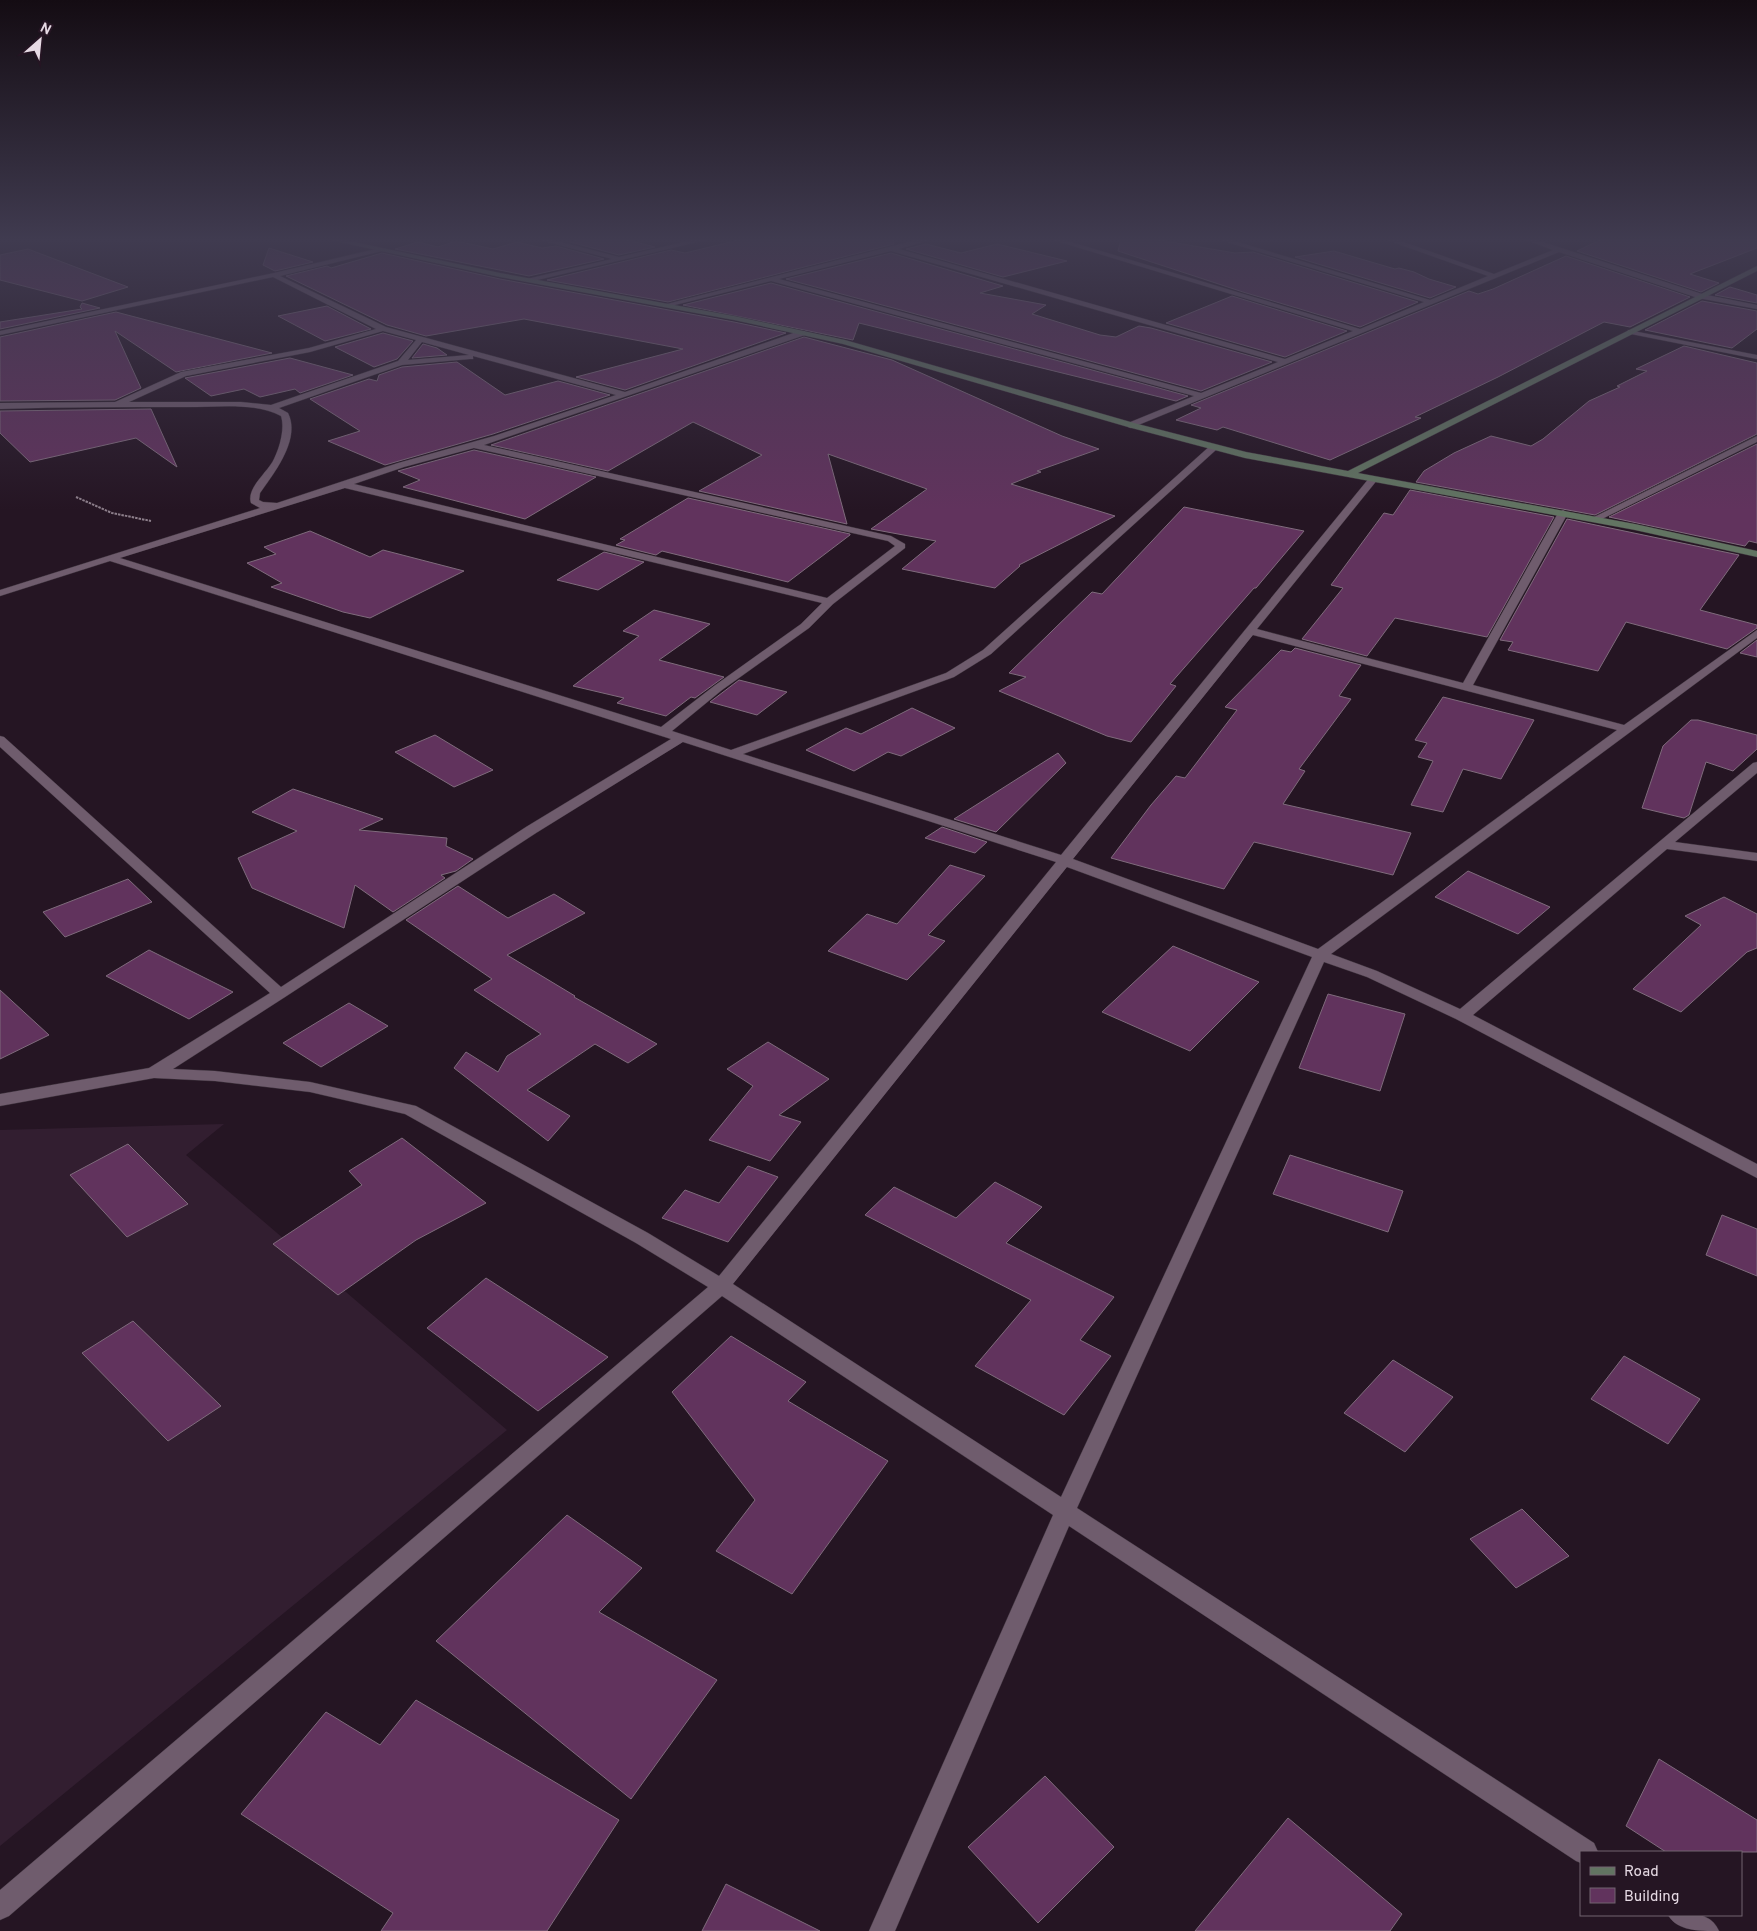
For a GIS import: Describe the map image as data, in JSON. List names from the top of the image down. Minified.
{"legend":["Road","Building"],"north":"top right"}
